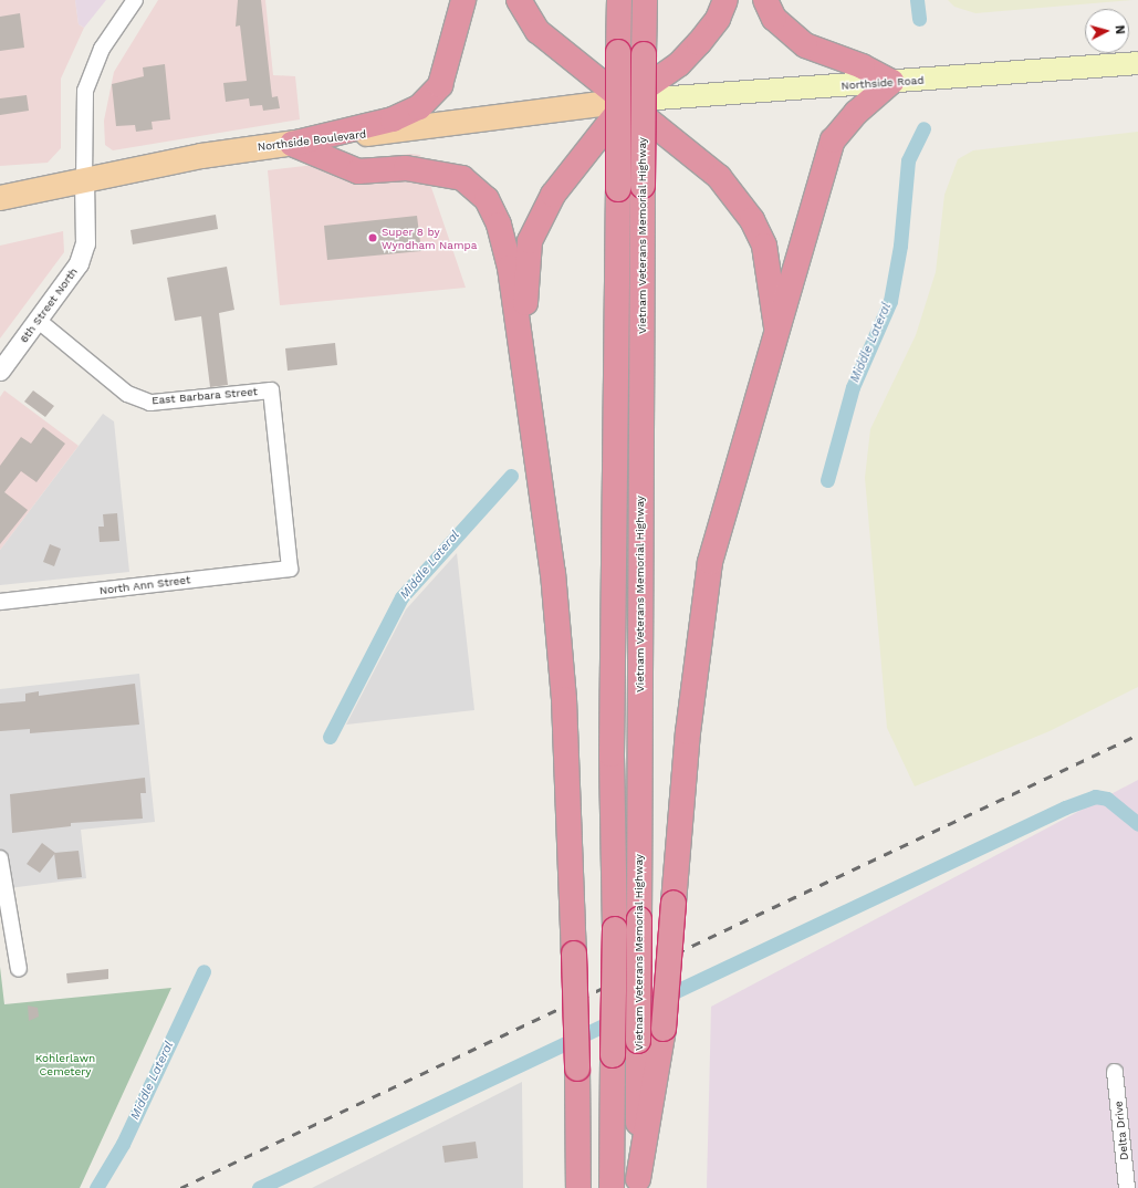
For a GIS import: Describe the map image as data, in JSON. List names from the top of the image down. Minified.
{"streets":{"highway":["Vietnam Veterans Memorial Highway"],"main road":["Northside Road","Northside Boulevard"],"street":["6th Street North","East Barbara Street","North Ann Street","Delta Drive"]},"crossings":[["Northside Road","Northside Boulevard"],["Northside Boulevard","6th Street North"],["6th Street North","East Barbara Street"],["East Barbara Street","North Ann Street"]],"water":["Middle Lateral"],"parks":["Kohlerlawn Cemetery"],"places":["Super 8 by Wyndham Nampa"],"north":"right"}
